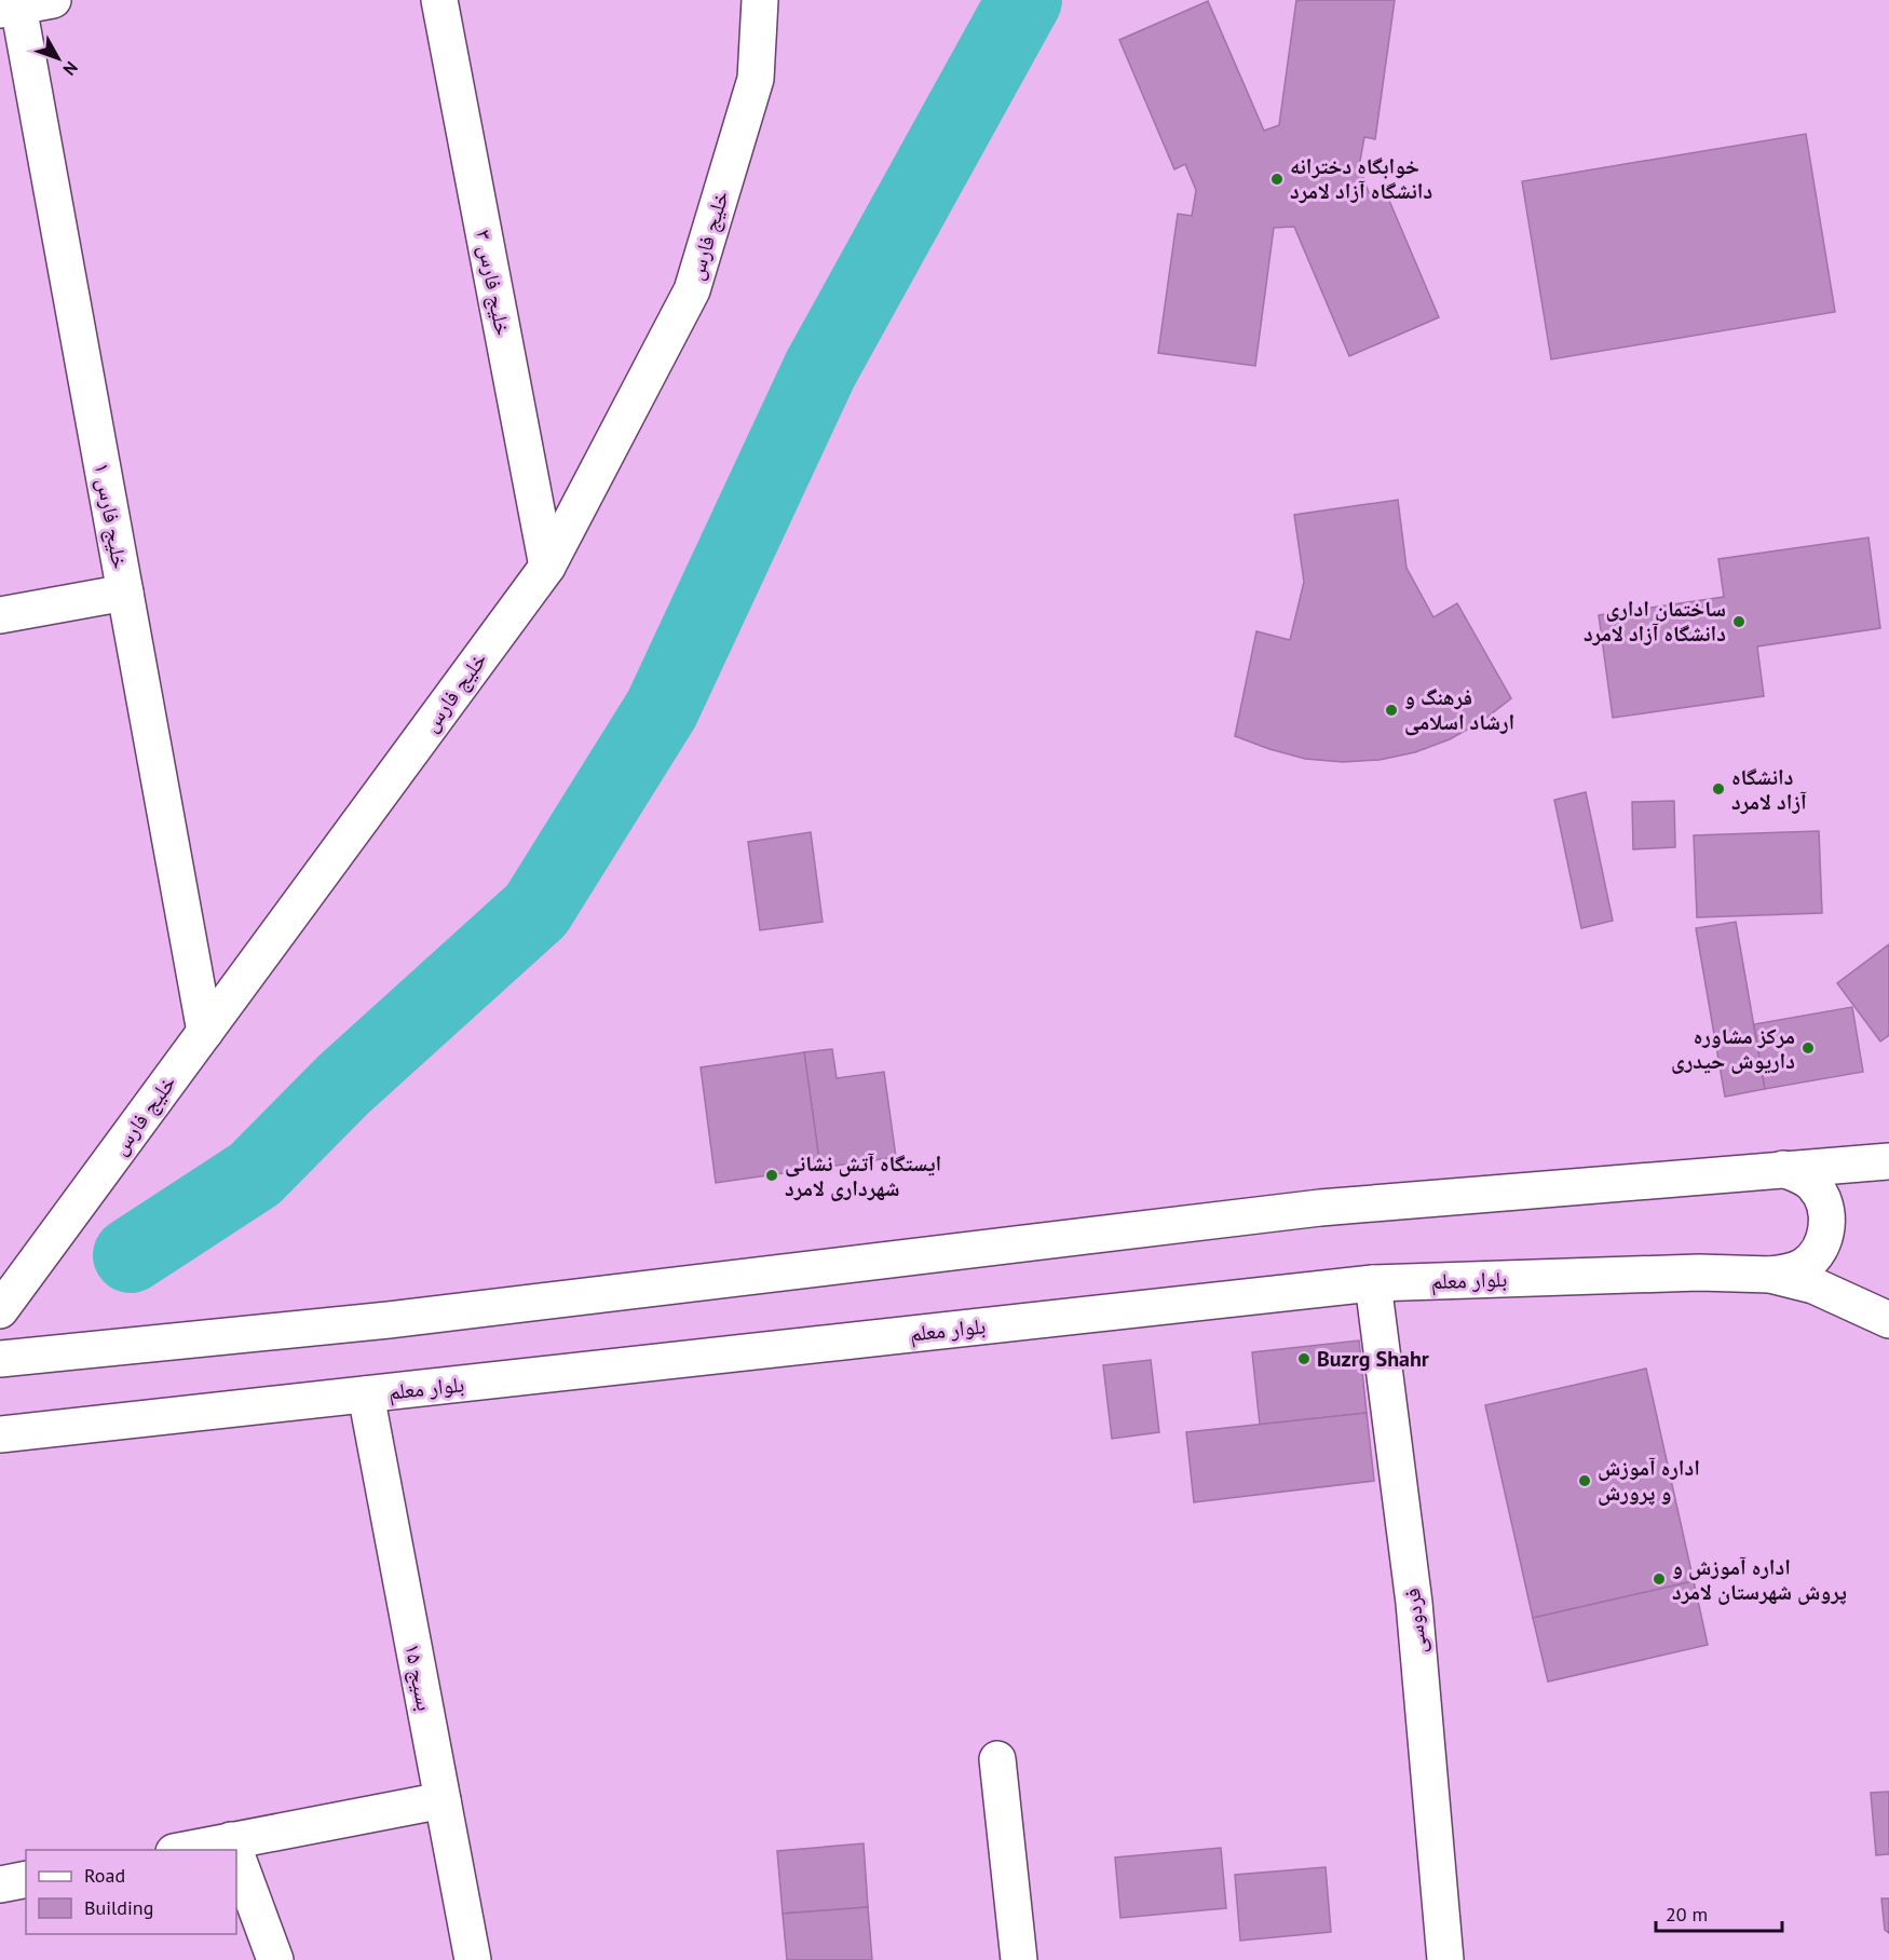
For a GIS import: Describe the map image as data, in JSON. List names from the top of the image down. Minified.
{"streets":{"street":["خلیج فارس","خلیج فارس ۳","خلیج فارس ۱","بلوار معلم","فردوسی","بسیج ۱۵"]},"crossings":[["خلیج فارس","خلیج فارس ۳"],["خلیج فارس","خلیج فارس ۱"],["بلوار معلم","فردوسی"],["بلوار معلم","بسیج ۱۵"]],"places":["خوابگاه دخترانه دانشگاه آزاد لامرد","ساختمان اداری دانشگاه آزاد لامرد","فرهنگ و ارشاد اسلامی","دانشگاه آزاد لامرد","مرکز مشاوره داریوش حیدری","ایستگاه آتش نشانی شهرداری لامرد","Buzrg Shahr","اداره آموزش و پرورش","اداره آموزش و پروش شهرستان لامرد"],"legend":["Road","Building"],"scale_bar":"20 m","north":"bottom right"}
